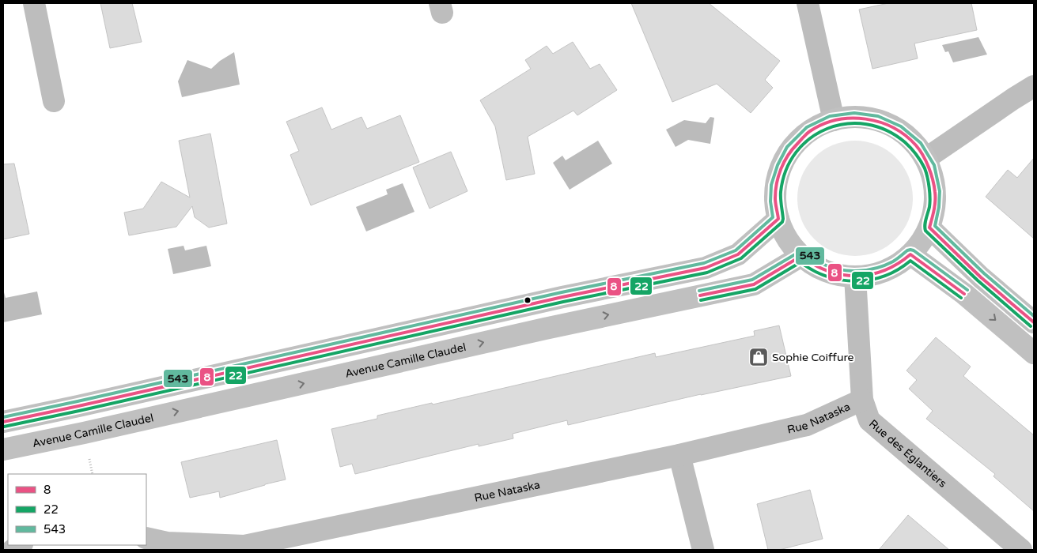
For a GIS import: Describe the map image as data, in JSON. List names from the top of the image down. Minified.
{"streets":{"main road":["Avenue Camille Claudel"],"street":["Rue Nataska","Rue des Églantiers"]},"crossings":[["Rue Nataska","Rue des Églantiers"]],"places":{"shop":["Sophie Coiffure"]},"lines":["transit line 543","transit line 8","transit line 22"],"legend":["8","22","543"]}
